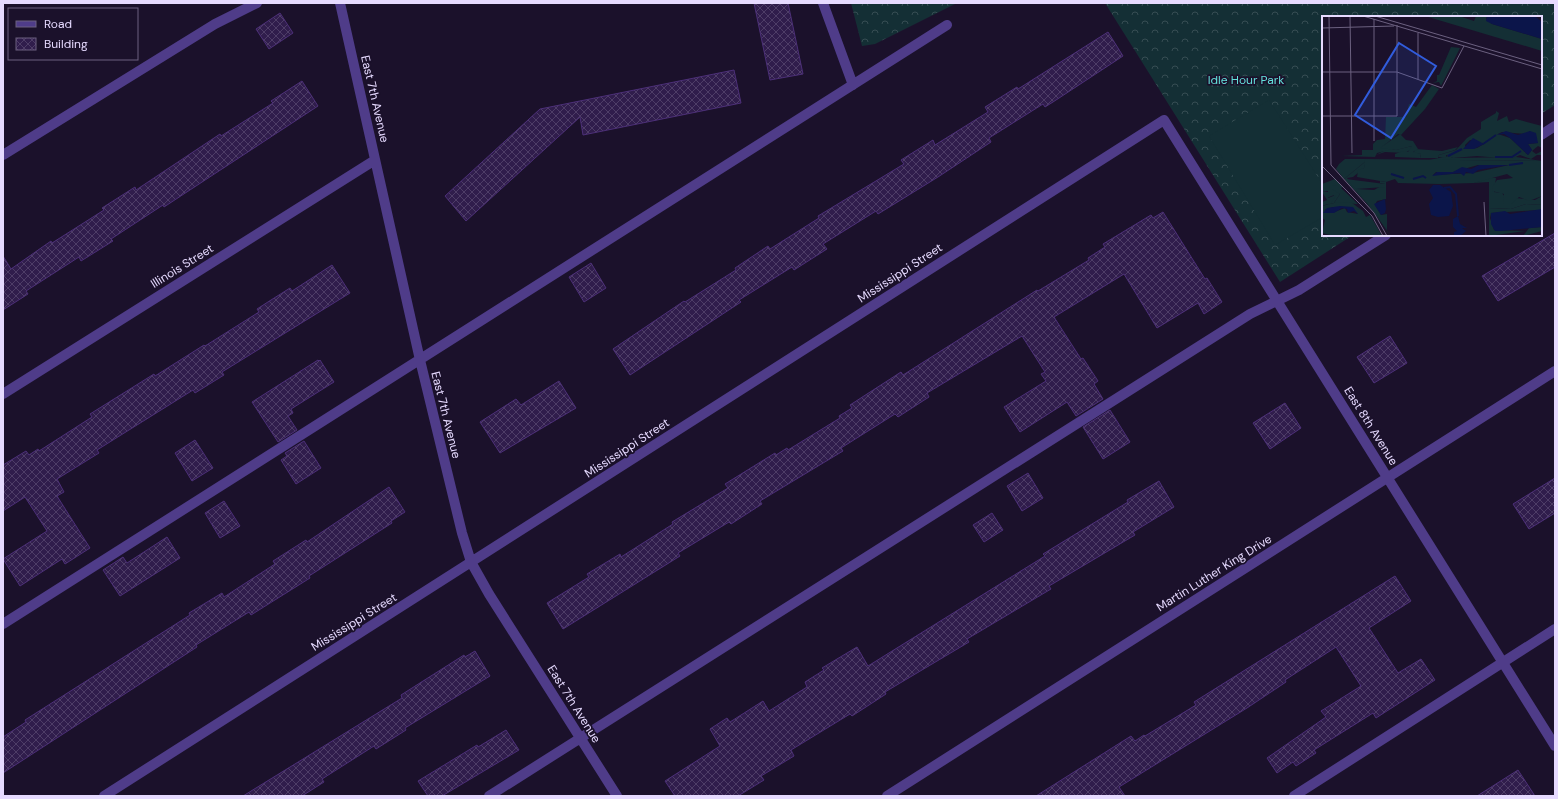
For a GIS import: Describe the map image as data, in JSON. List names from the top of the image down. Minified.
{"streets":{"street":["East 7th Avenue","Illinois Street","Mississippi Street","East 8th Avenue","Martin Luther King Drive"]},"crossings":[["East 7th Avenue","Illinois Street"],["East 7th Avenue","Mississippi Street"],["Mississippi Street","East 8th Avenue"],["East 8th Avenue","Martin Luther King Drive"]],"parks":["Idle Hour Park"],"legend":["Road","Building"]}
